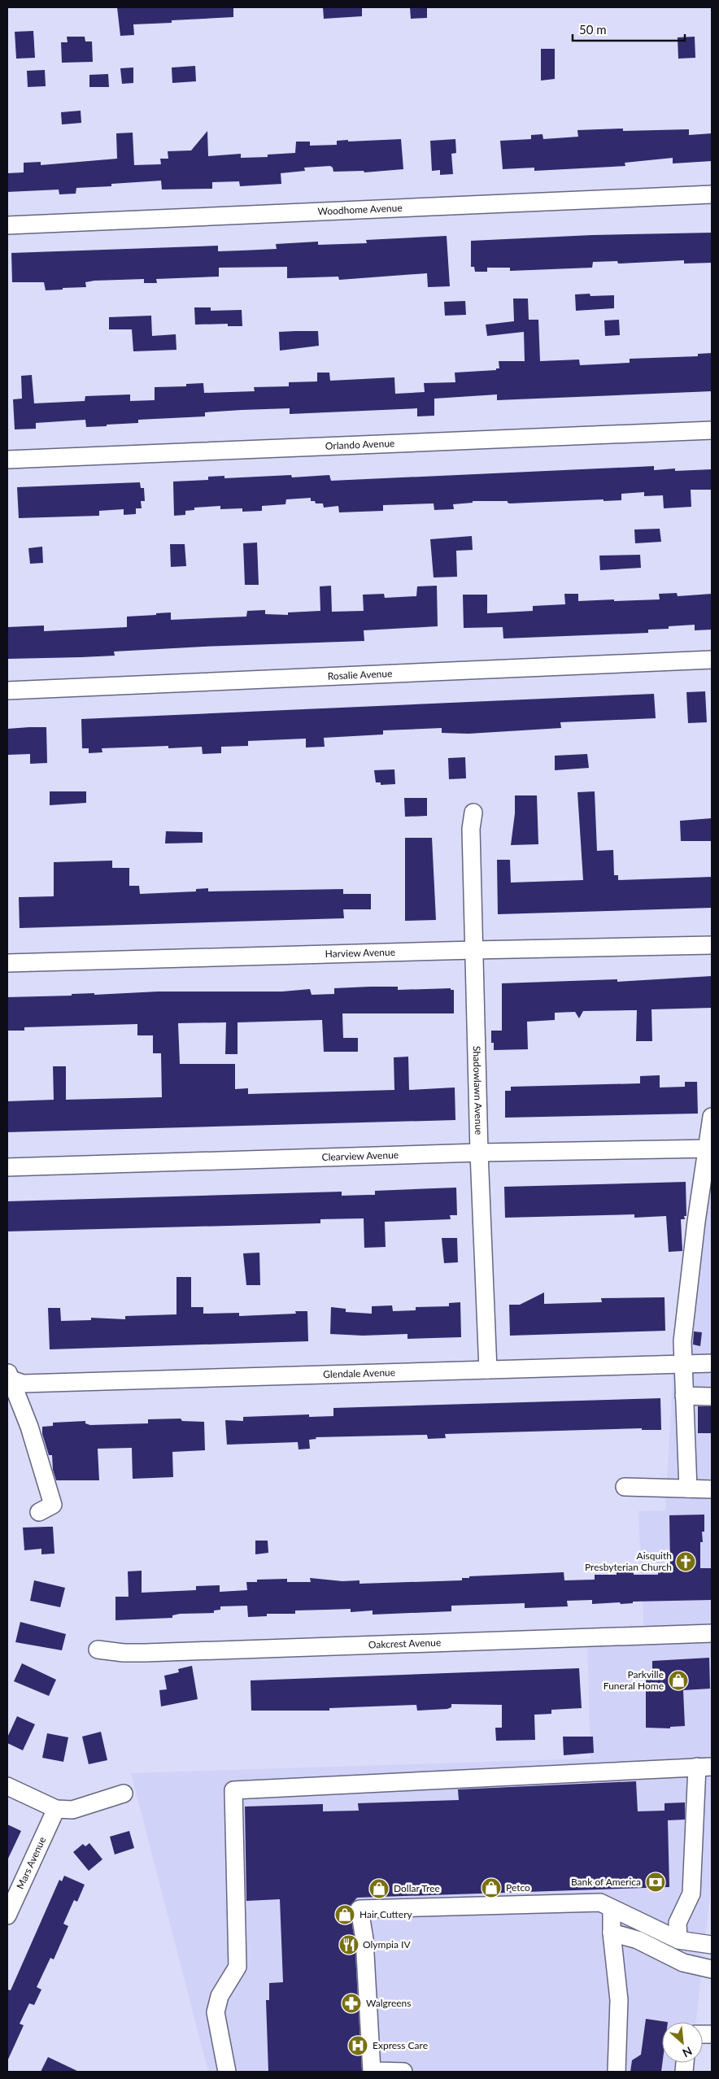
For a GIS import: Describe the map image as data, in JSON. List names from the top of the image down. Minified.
{"streets":{"street":["Woodhome Avenue","Orlando Avenue","Rosalie Avenue","Harview Avenue","Shadowlawn Avenue","Clearview Avenue","Glendale Avenue","Oakcrest Avenue","Mars Avenue"]},"crossings":[["Harview Avenue","Shadowlawn Avenue"],["Shadowlawn Avenue","Clearview Avenue"],["Shadowlawn Avenue","Glendale Avenue"]],"places":{"church":["Aisquith Presbyterian Church"],"shop":["Parkville Funeral Home","Petco","Dollar Tree","Hair Cuttery"],"bank":["Bank of America"],"restaurant":["Olympia IV"],"pharmacy":["Walgreens"],"hospital":["Express Care"]},"scale_bar":"50 m","north":"bottom right"}
